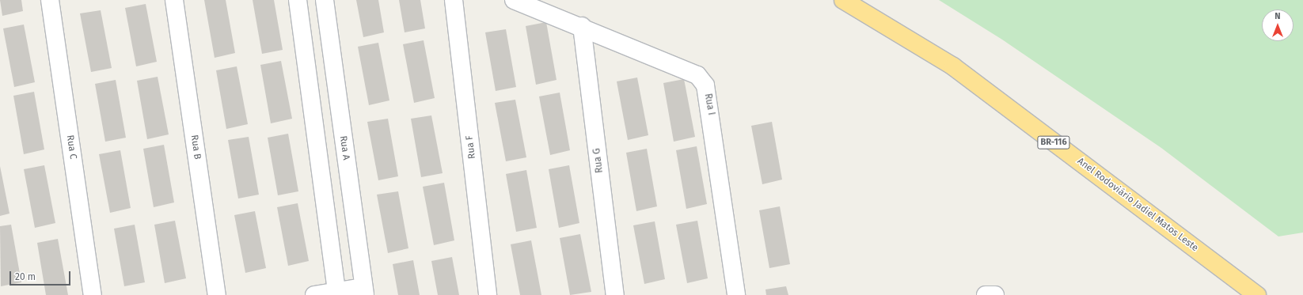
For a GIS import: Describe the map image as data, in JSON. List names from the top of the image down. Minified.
{"streets":{"highway":["BR-116","Anel Rodoviário Jadiel Matos Leste"],"street":["Rua I","Rua C","Rua B","Rua F","Rua A","Rua G"]},"crossings":[["Rua I","Rua G"]],"scale_bar":"20 m","north":"top"}
